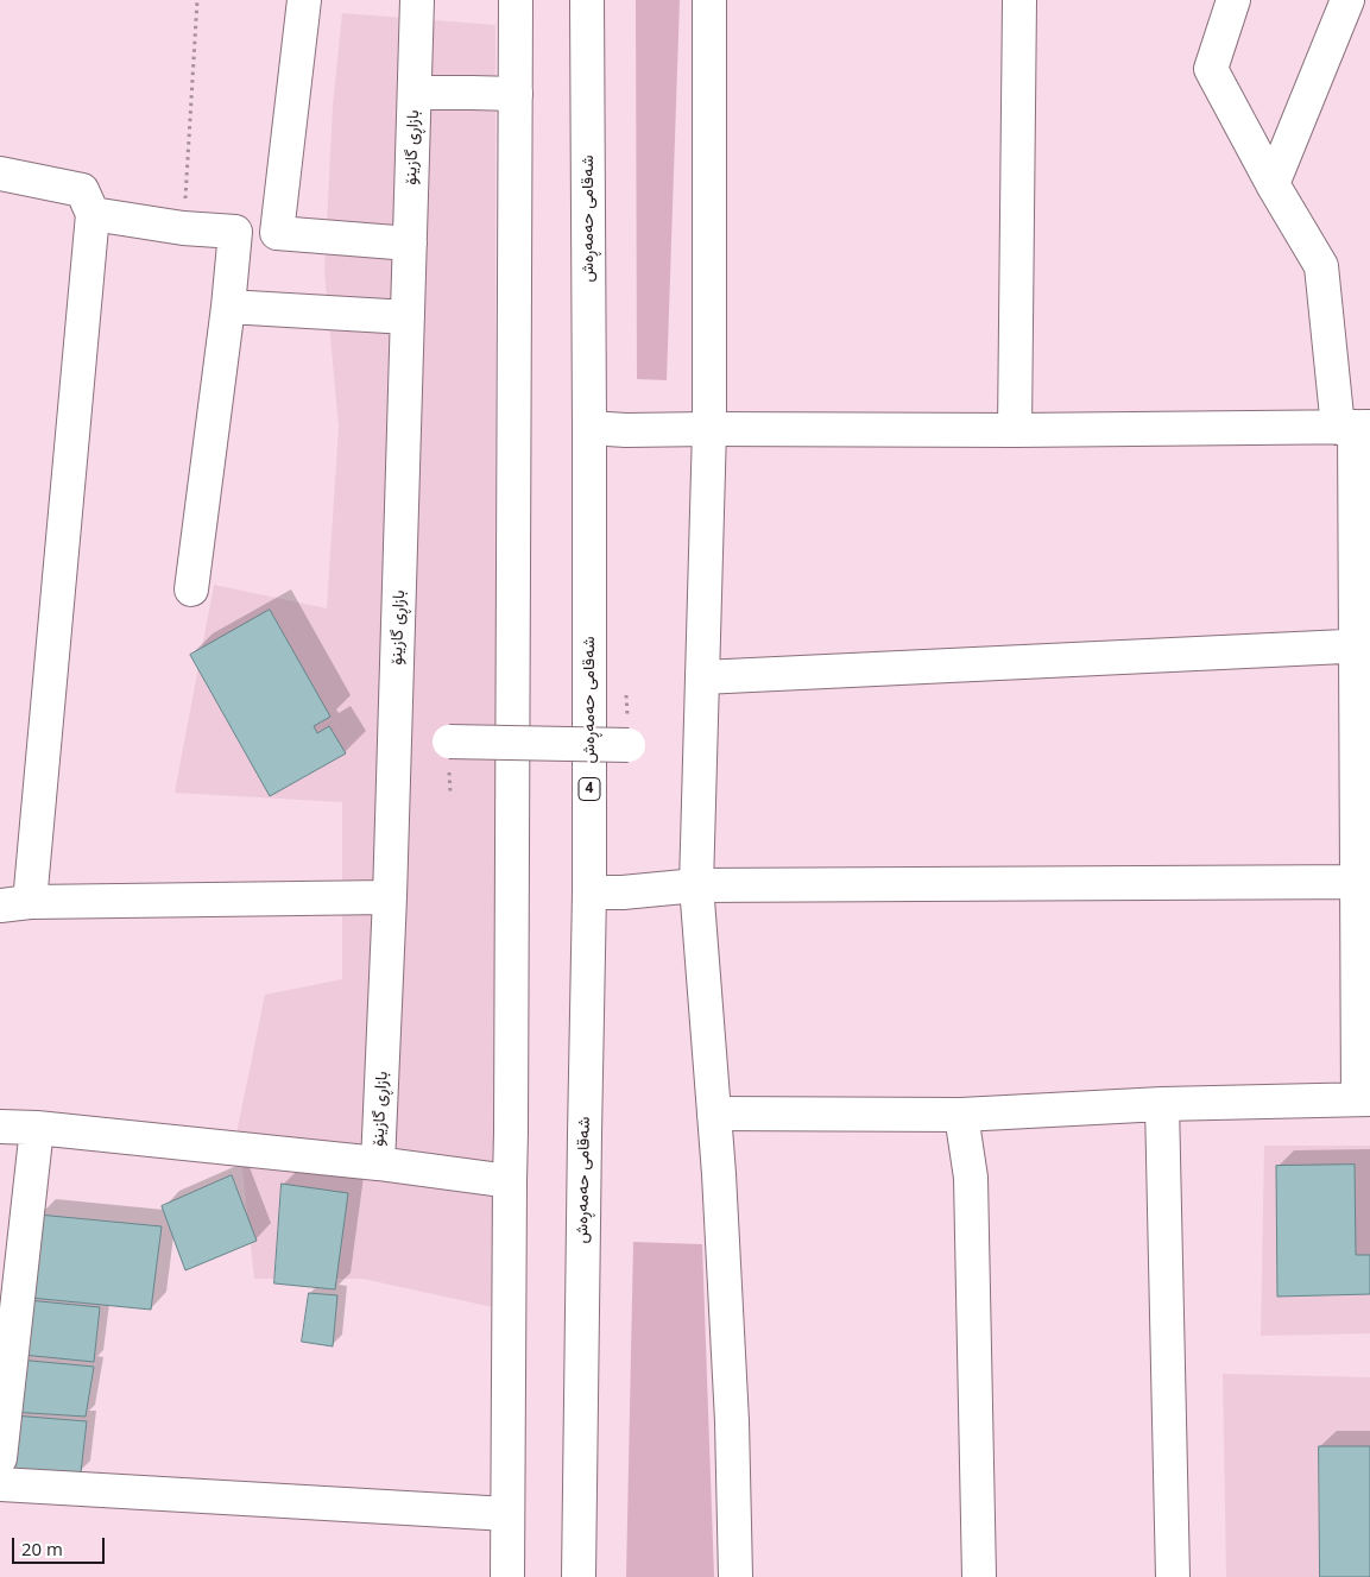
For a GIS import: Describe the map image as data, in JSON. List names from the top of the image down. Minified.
{"streets":{"main road":["بازاڕی گازینۆ","شەقامی حەمەڕەش","4"]},"scale_bar":"20 m"}
